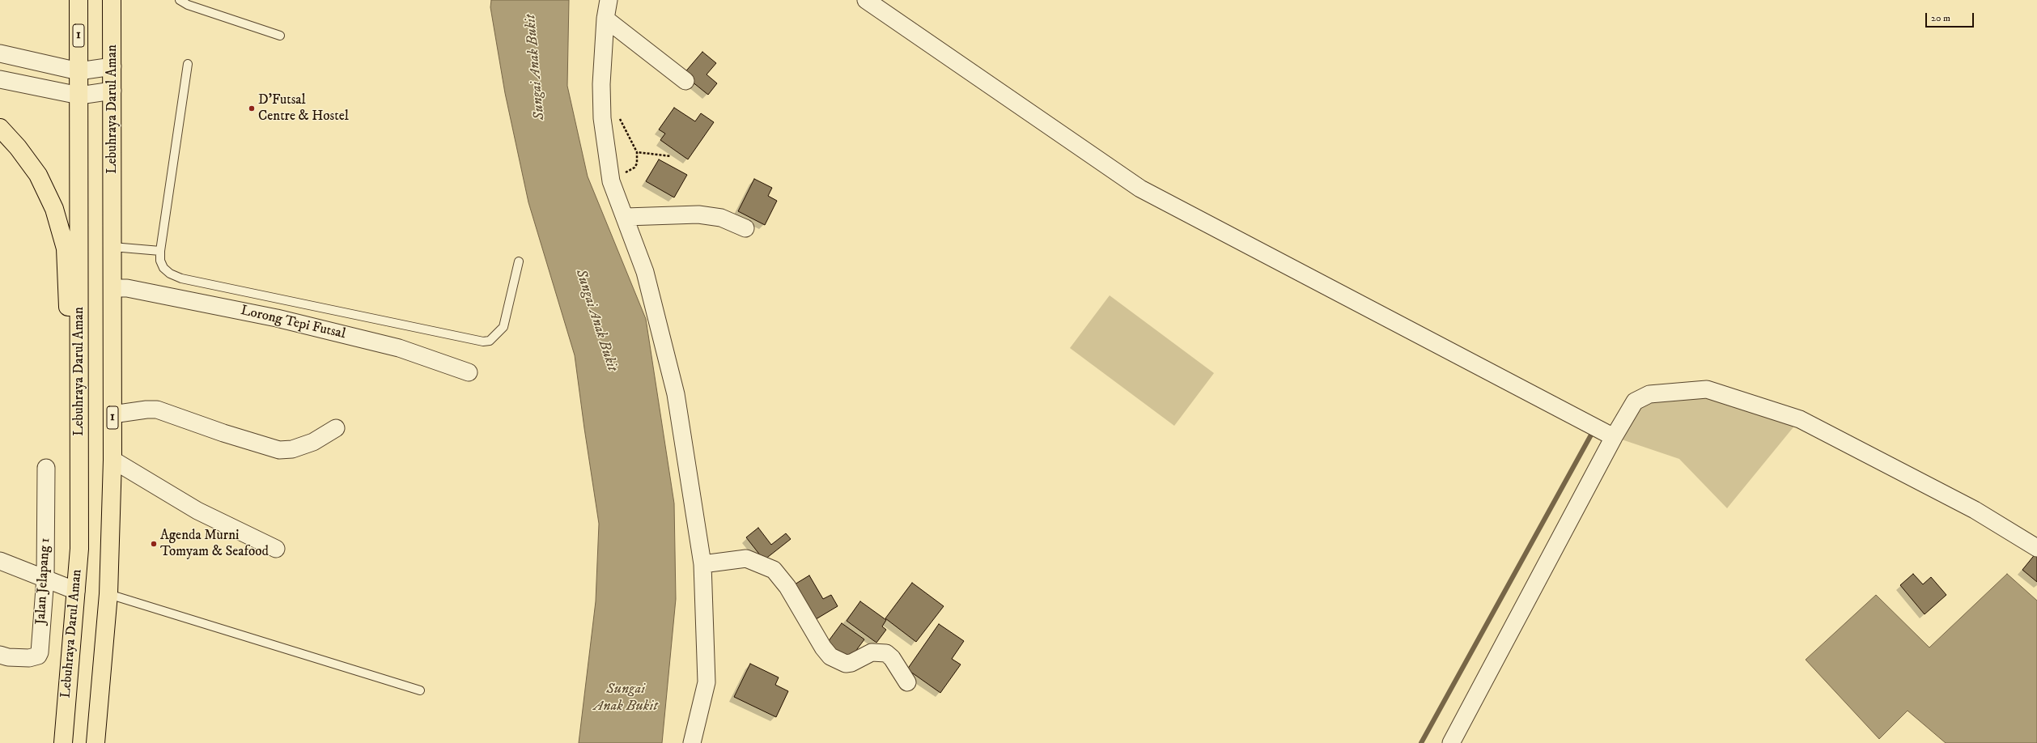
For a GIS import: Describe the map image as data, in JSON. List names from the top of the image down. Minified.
{"streets":{"highway":["1","Lebuhraya Darul Aman"],"street":["Lorong Tepi Futsal","Jalan Jelapang 1"]},"crossings":[["Lebuhraya Darul Aman","Lorong Tepi Futsal"]],"water":["Sungai Anak Bukit"],"places":["D'Futsal Centre & Hostel","Agenda Murni Tomyam & Seafood"],"scale_bar":"20 m"}
